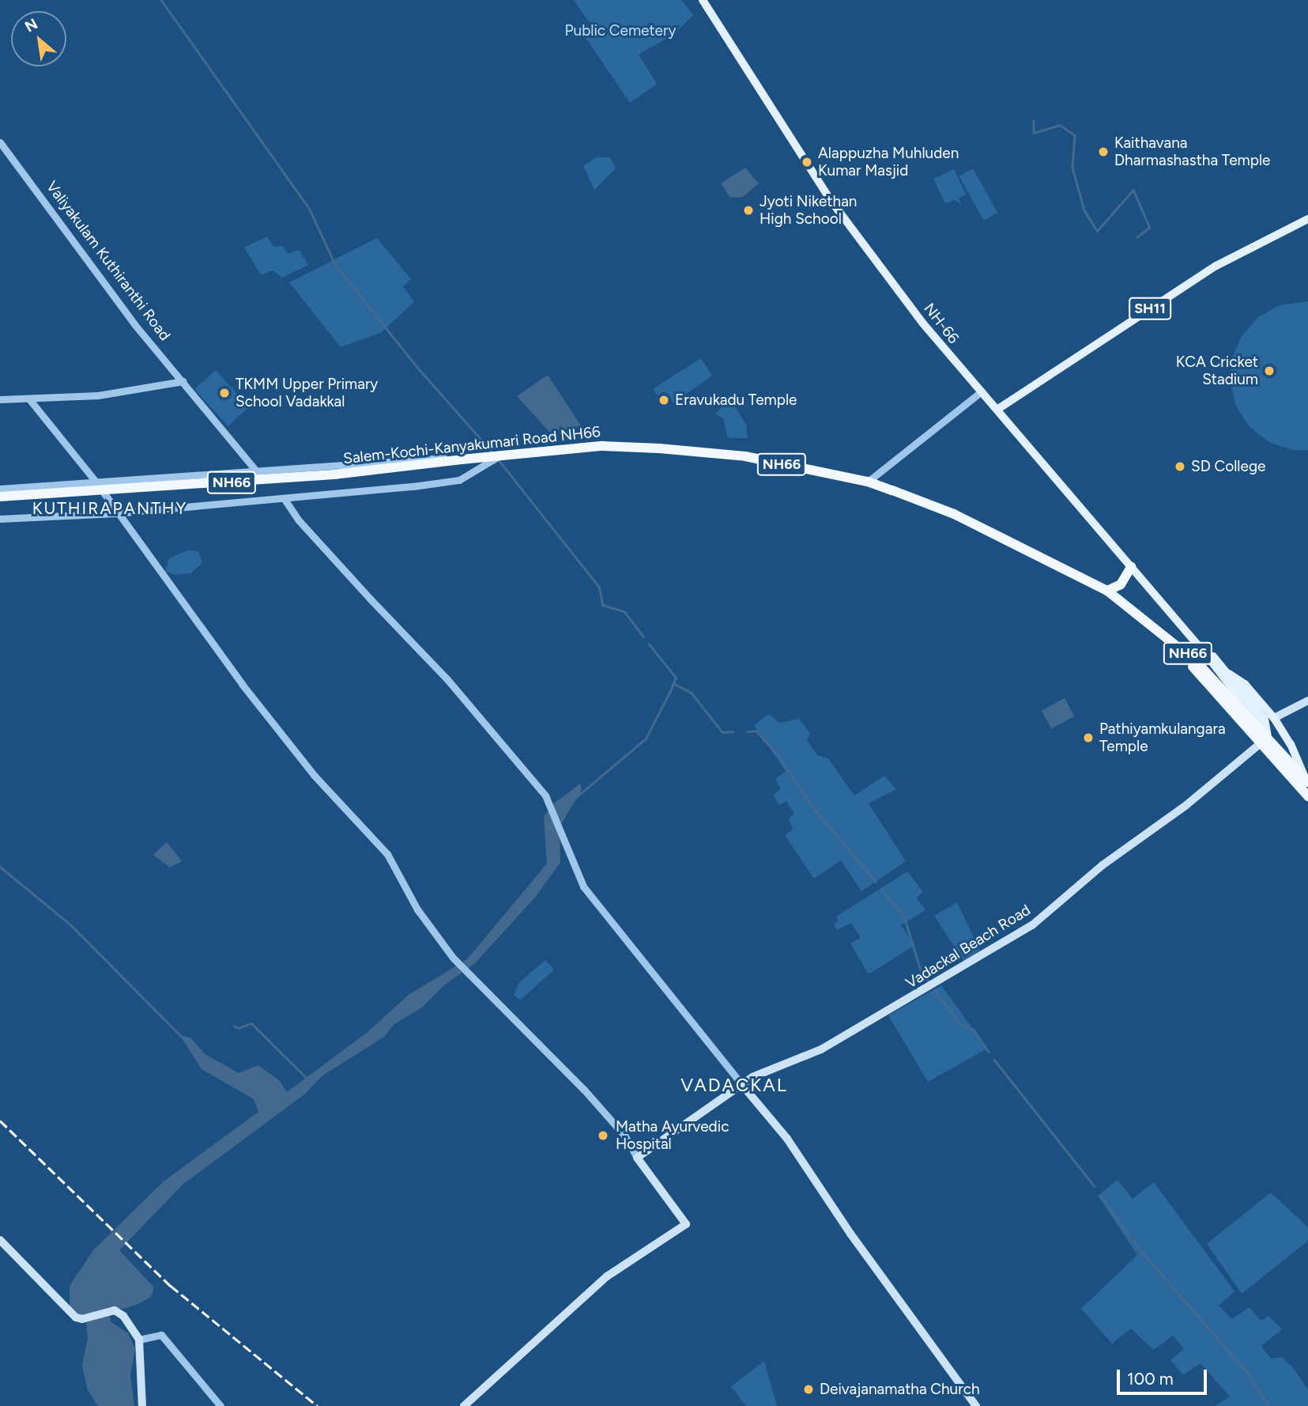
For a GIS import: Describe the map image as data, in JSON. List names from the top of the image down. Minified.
{"streets":{"highway":["Salem-Kochi-Kanyakumari Road NH66","NH66"],"main road":["SH11","NH-66","Vadackal Beach Road"],"street":["Valiyakulam Kuthiranthi Road"]},"crossings":[["SH11","NH-66"],["NH-66","NH66"],["Salem-Kochi-Kanyakumari Road NH66","NH66"],["Salem-Kochi-Kanyakumari Road NH66","Vadackal Beach Road"],["NH66","Vadackal Beach Road"]],"districts":["KUTHIRAPANTHY","VADACKAL"],"parks":["Public Cemetery"],"places":["Kaithavana Dharmashastha Temple","Alappuzha Muhluden Kumar Masjid","Jyoti Nikethan High School","KCA Cricket Stadium","TKMM Upper Primary School Vadakkal","Eravukadu Temple","SD College","Pathiyamkulangara Temple","Matha Ayurvedic Hospital","Deivajanamatha Church"],"scale_bar":"100 m","north":"top left"}
